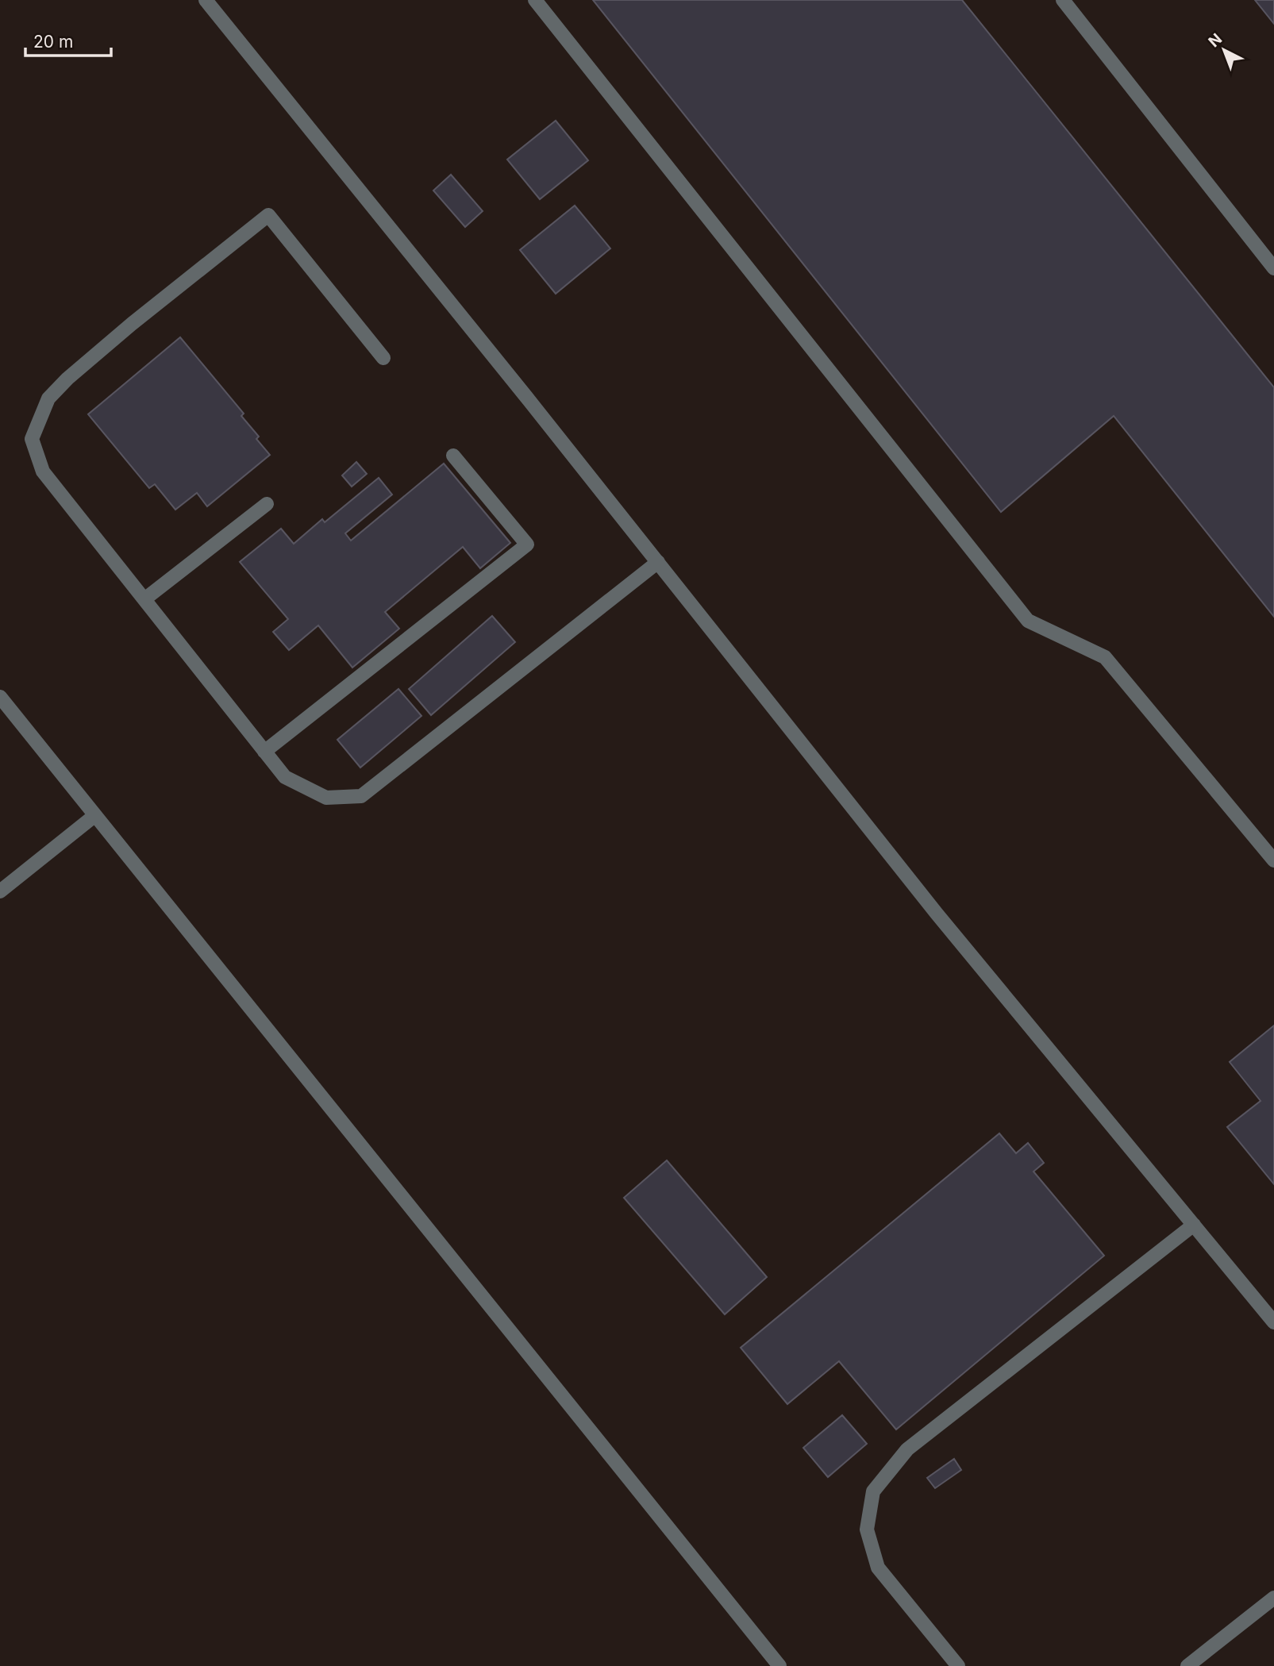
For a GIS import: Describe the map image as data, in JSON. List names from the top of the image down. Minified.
{"scale_bar":"20 m","north":"top left"}
